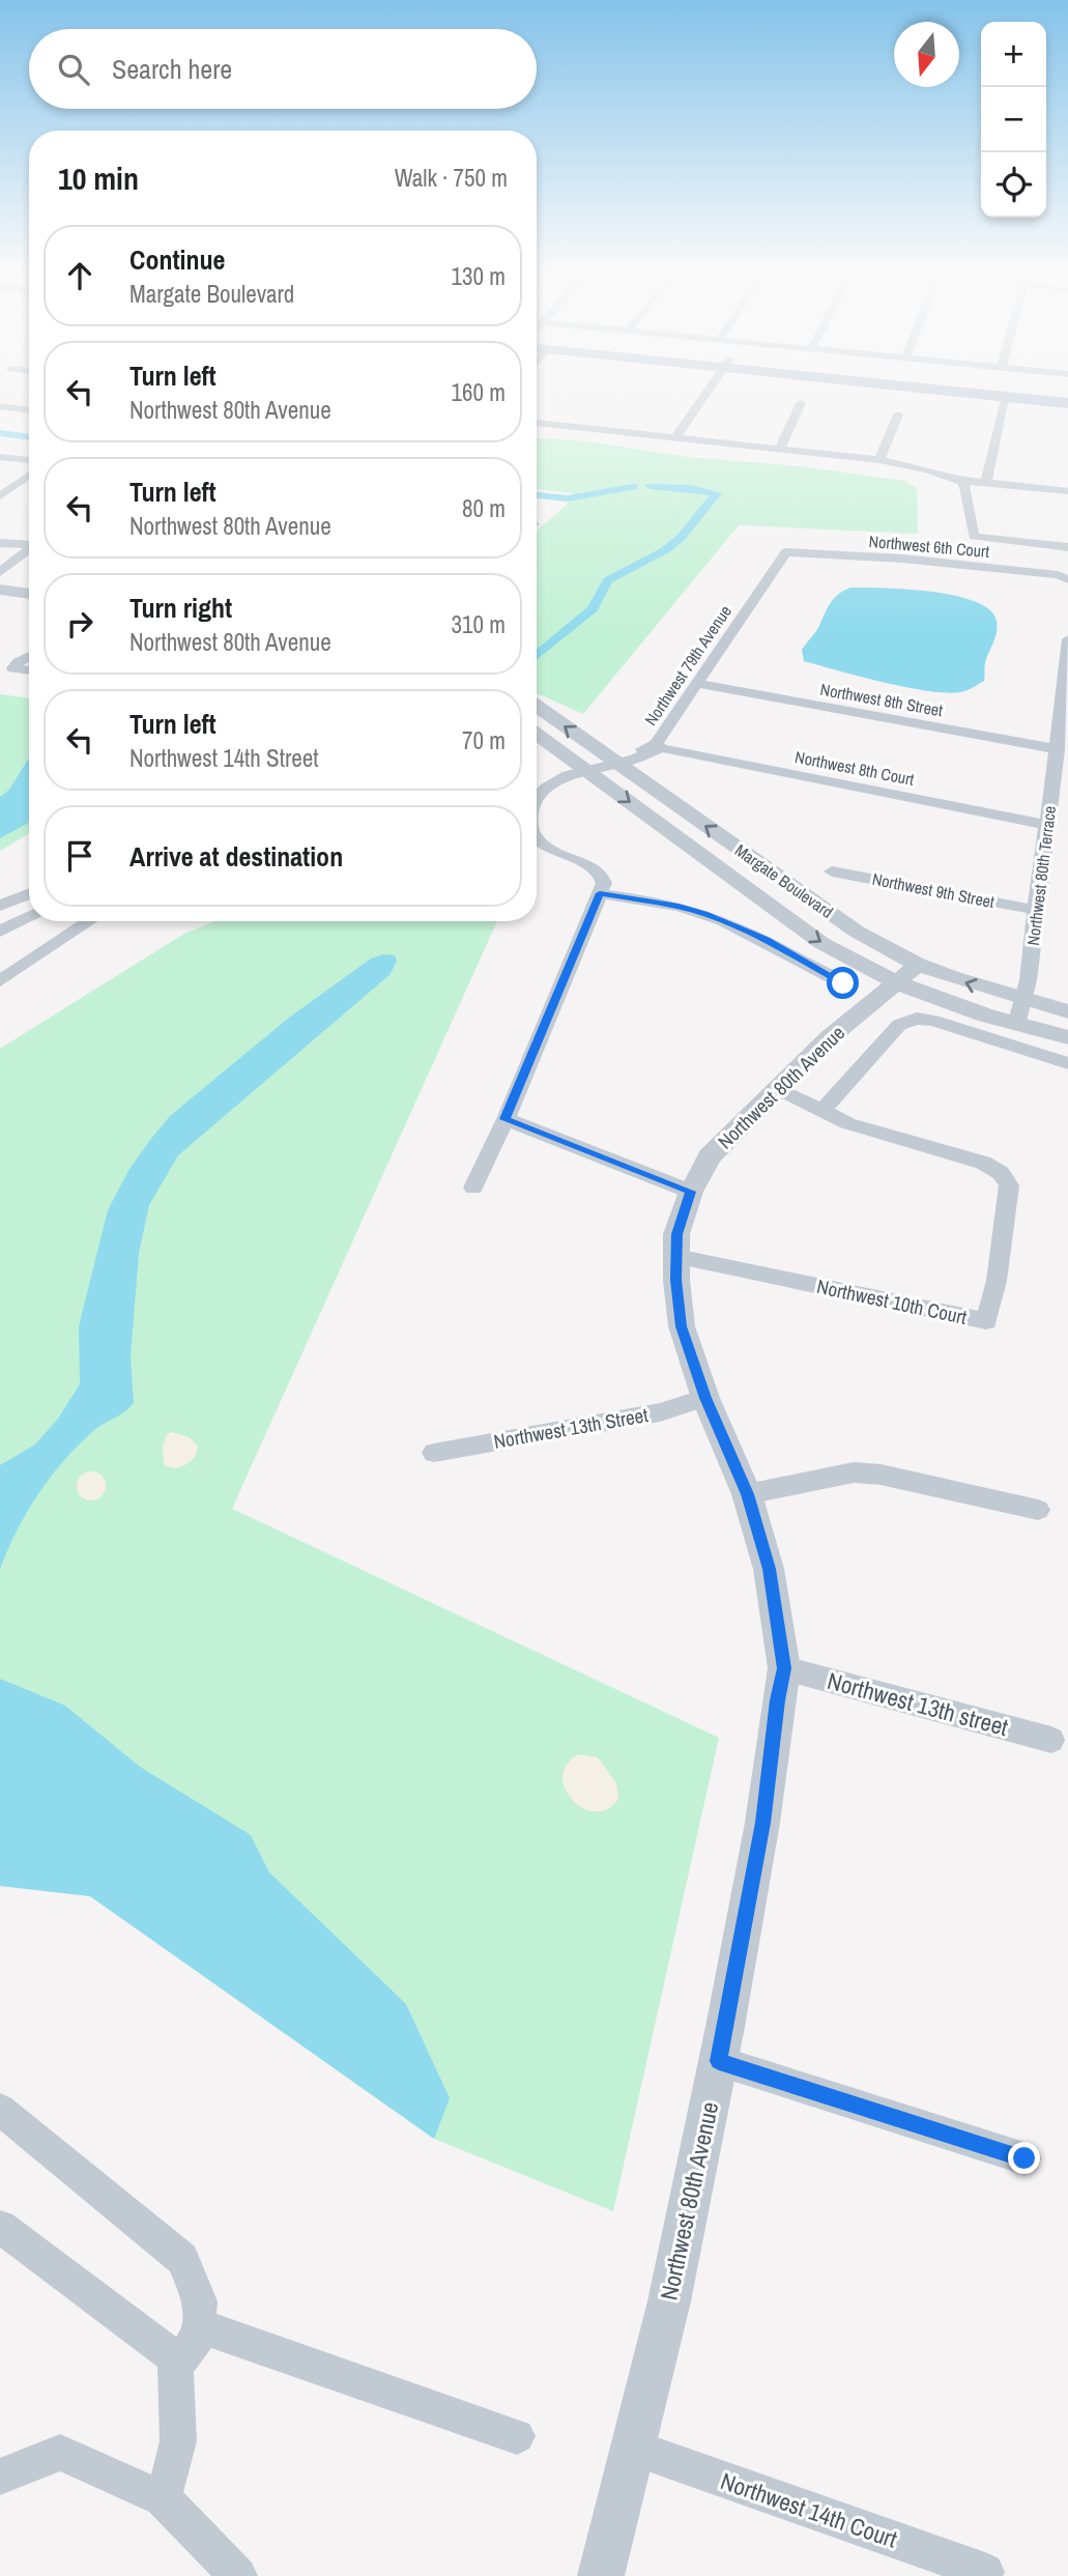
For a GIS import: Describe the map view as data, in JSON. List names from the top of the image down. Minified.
{"streets":{"street":["Northwest 6th Court","Northwest 79th Avenue","Northwest 8th Street","Northwest 8th Court","Northwest 80th Terrace","Margate Boulevard","Northwest 9th Street","Northwest 80th Avenue","Northwest 10th Court","Northwest 13th Street","Northwest 13th street","Northwest 14th Court"]},"crossings":[["Northwest 6th Court","Northwest 79th Avenue"],["Northwest 79th Avenue","Northwest 8th Street"],["Northwest 79th Avenue","Northwest 8th Court"],["Northwest 79th Avenue","Margate Boulevard"],["Northwest 8th Street","Northwest 80th Terrace"],["Northwest 8th Court","Northwest 80th Terrace"],["Northwest 80th Terrace","Margate Boulevard"],["Northwest 80th Terrace","Northwest 9th Street"],["Margate Boulevard","Northwest 80th Avenue"],["Northwest 80th Avenue","Northwest 10th Court"],["Northwest 80th Avenue","Northwest 13th Street"],["Northwest 80th Avenue","Northwest 13th street"],["Northwest 80th Avenue","Northwest 14th Court"]],"north":"bottom","page":{"map_buttons":["+","−"],"search":"Search here","heading":["10 min","Walk · 750 m"],"list":[["Continue","Margate Boulevard","130 m"],["Turn left","Northwest 80th Avenue","160 m"],["Turn left","Northwest 80th Avenue","80 m"],["Turn right","Northwest 80th Avenue","310 m"],["Turn left","Northwest 14th Street","70 m"],"Arrive at destination"]}}
